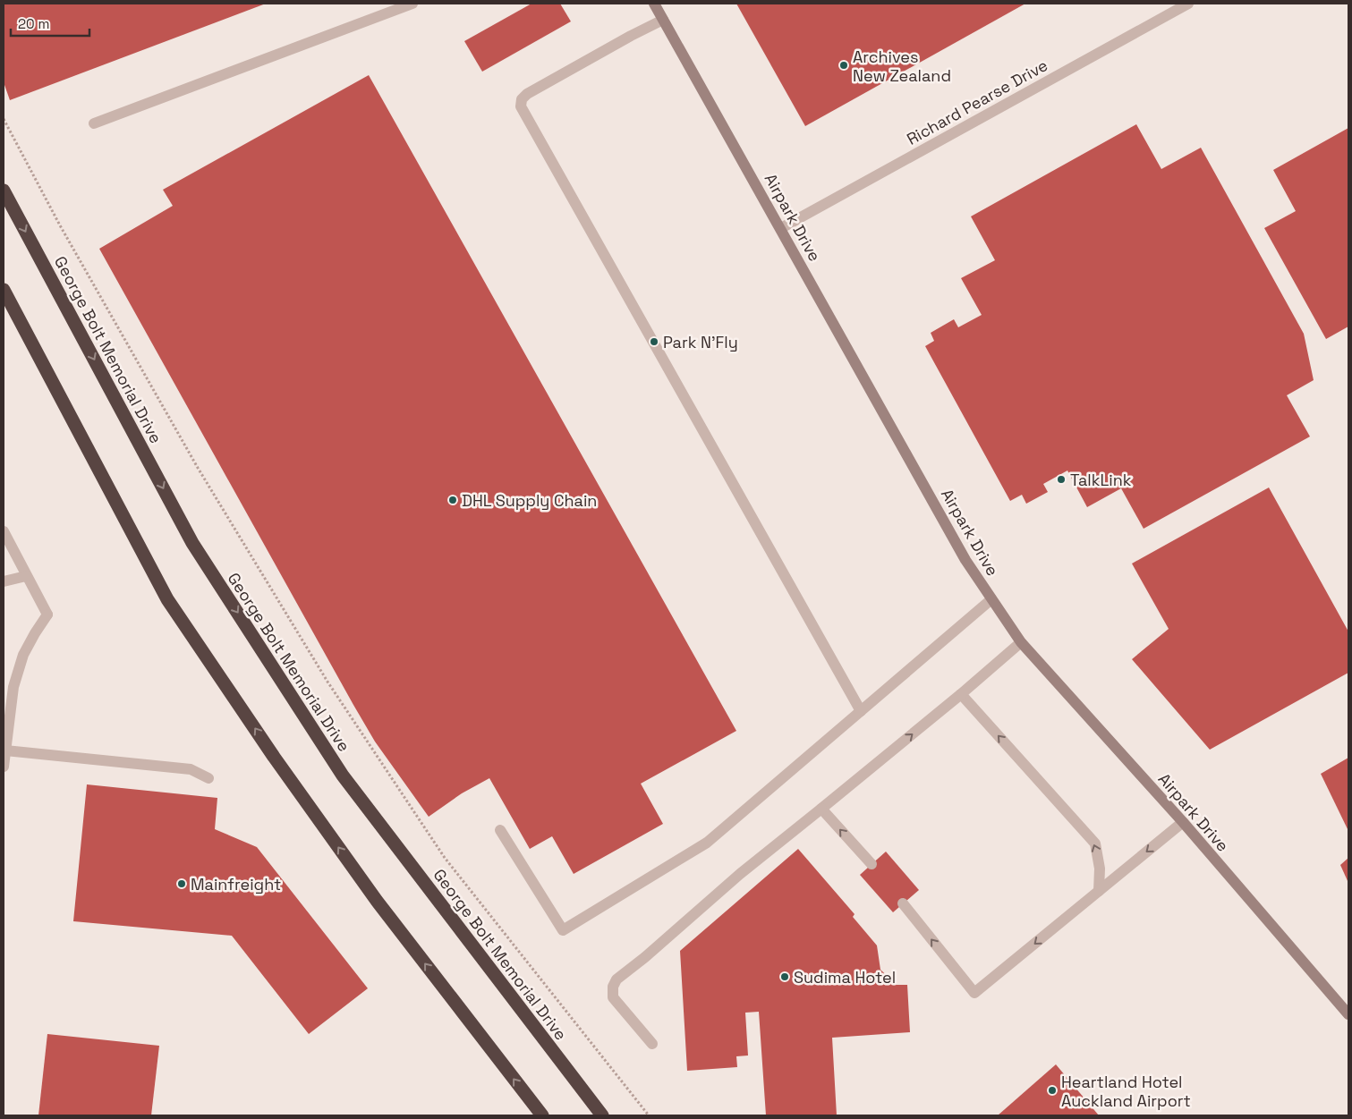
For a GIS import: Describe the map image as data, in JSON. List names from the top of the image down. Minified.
{"streets":{"highway":["George Bolt Memorial Drive"],"street":["Richard Pearse Drive","Airpark Drive"]},"crossings":[["Richard Pearse Drive","Airpark Drive"]],"places":["Archives New Zealand","Park N'Fly","TalkLink","DHL Supply Chain","Mainfreight","Sudima Hotel","Heartland Hotel Auckland Airport"],"scale_bar":"20 m"}
